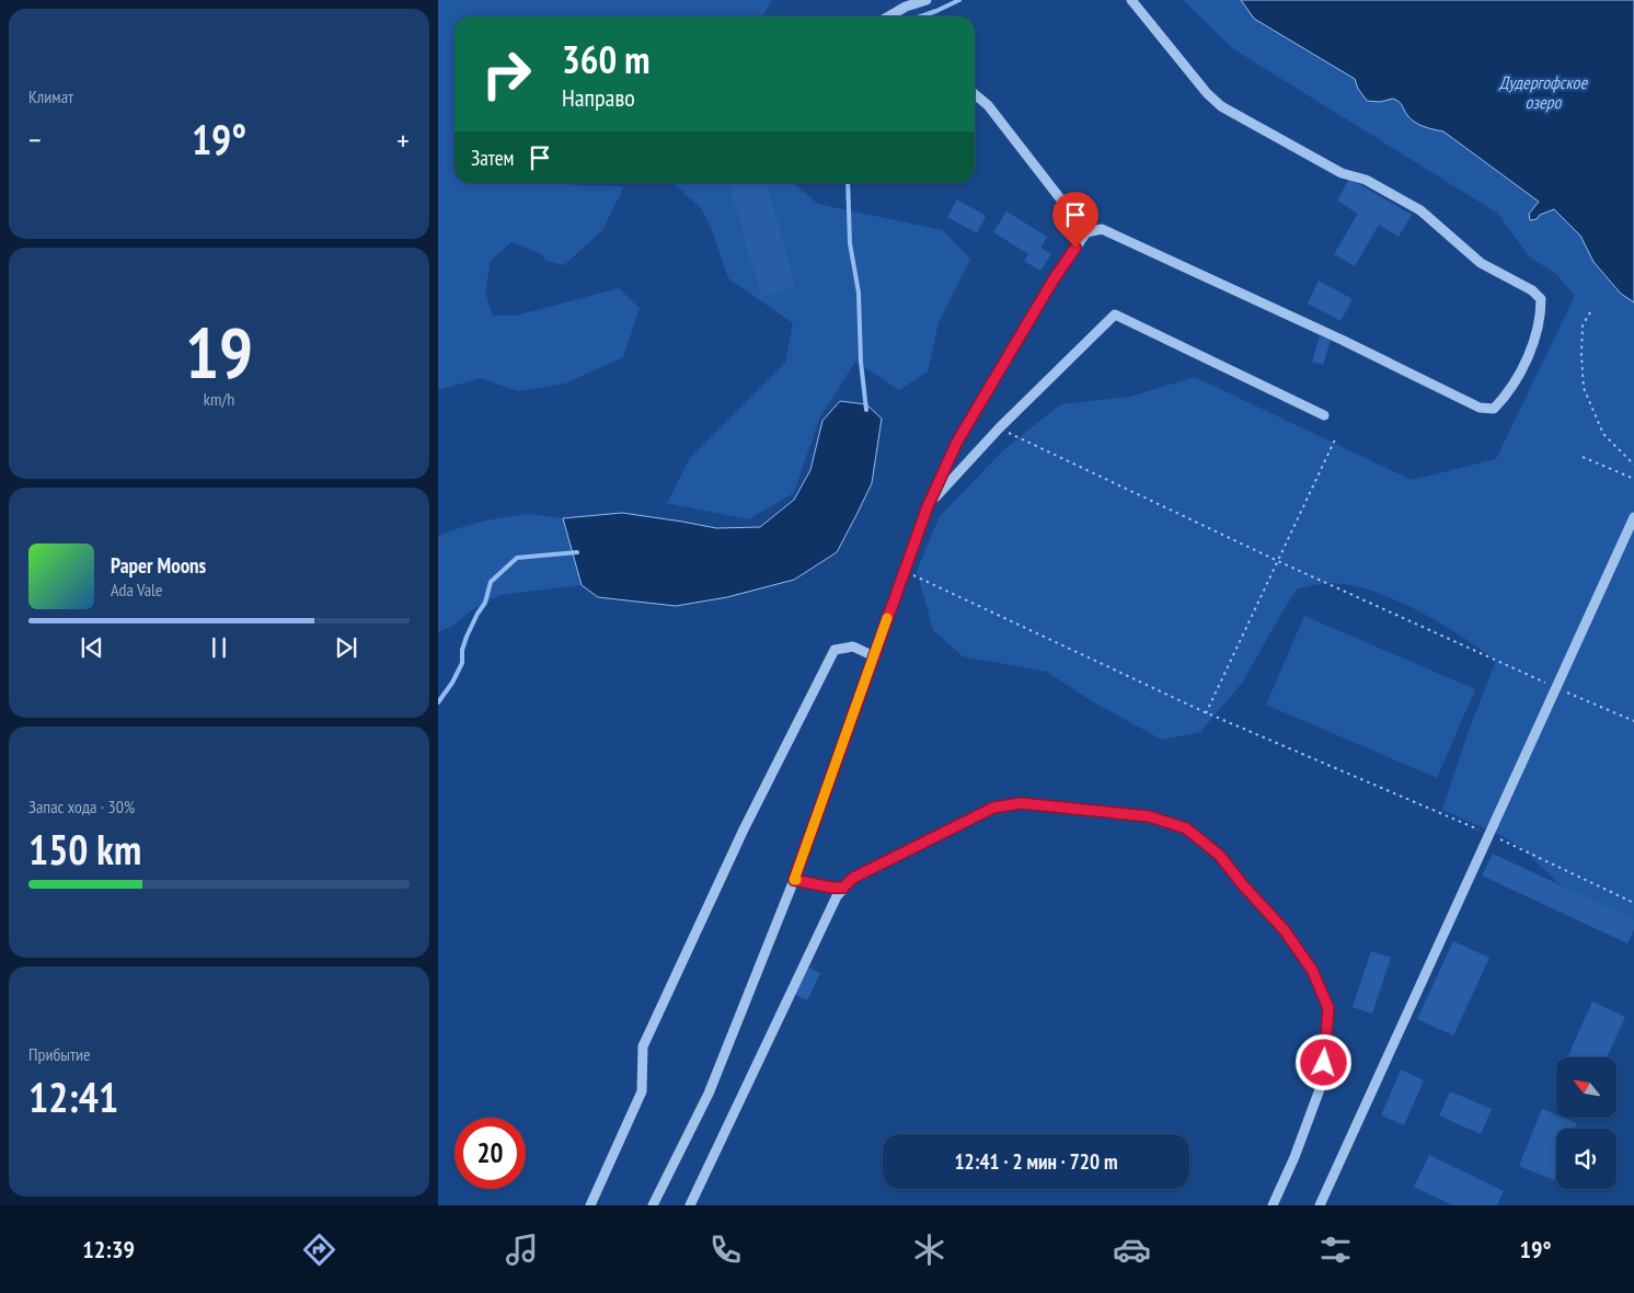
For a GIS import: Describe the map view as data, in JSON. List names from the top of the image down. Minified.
{"water":["Дудергофское озеро"],"north":"top left","page":{"tile":["Климат",["19","km/h"],["Запас хода · 30%","150 km"],["Прибытие","12:41"]],"turn":["360 m","Направо"],"heat":["−","19°","+"],"then":"Затем","song":["Paper Moons","Ada Vale"],"limit":"20","trip":"12:41 · 2 мин · 720 m","tabs":["12:39","19°"]}}
